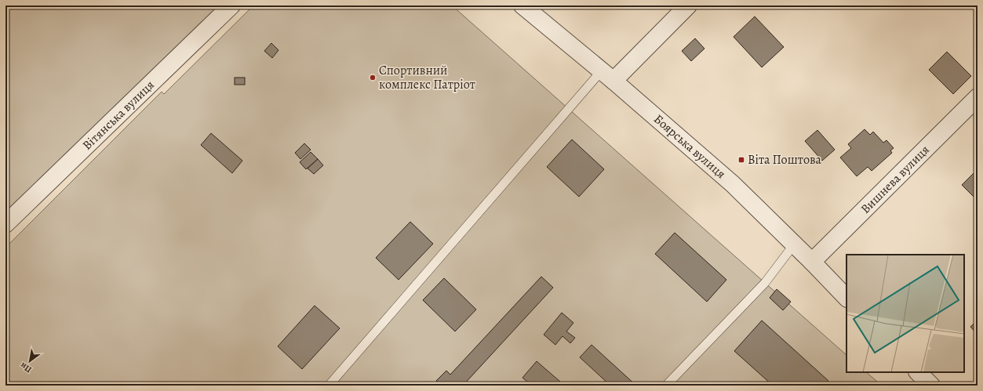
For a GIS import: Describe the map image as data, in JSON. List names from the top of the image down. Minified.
{"streets":{"street":["Вітянська вулиця","Боярська вулиця","Вишнева вулиця"]},"crossings":[["Боярська вулиця","Вишнева вулиця"]],"places":{"other":["Спортивний комплекс Патріот"],"transit":["Віта Поштова"]},"north":"bottom left"}
